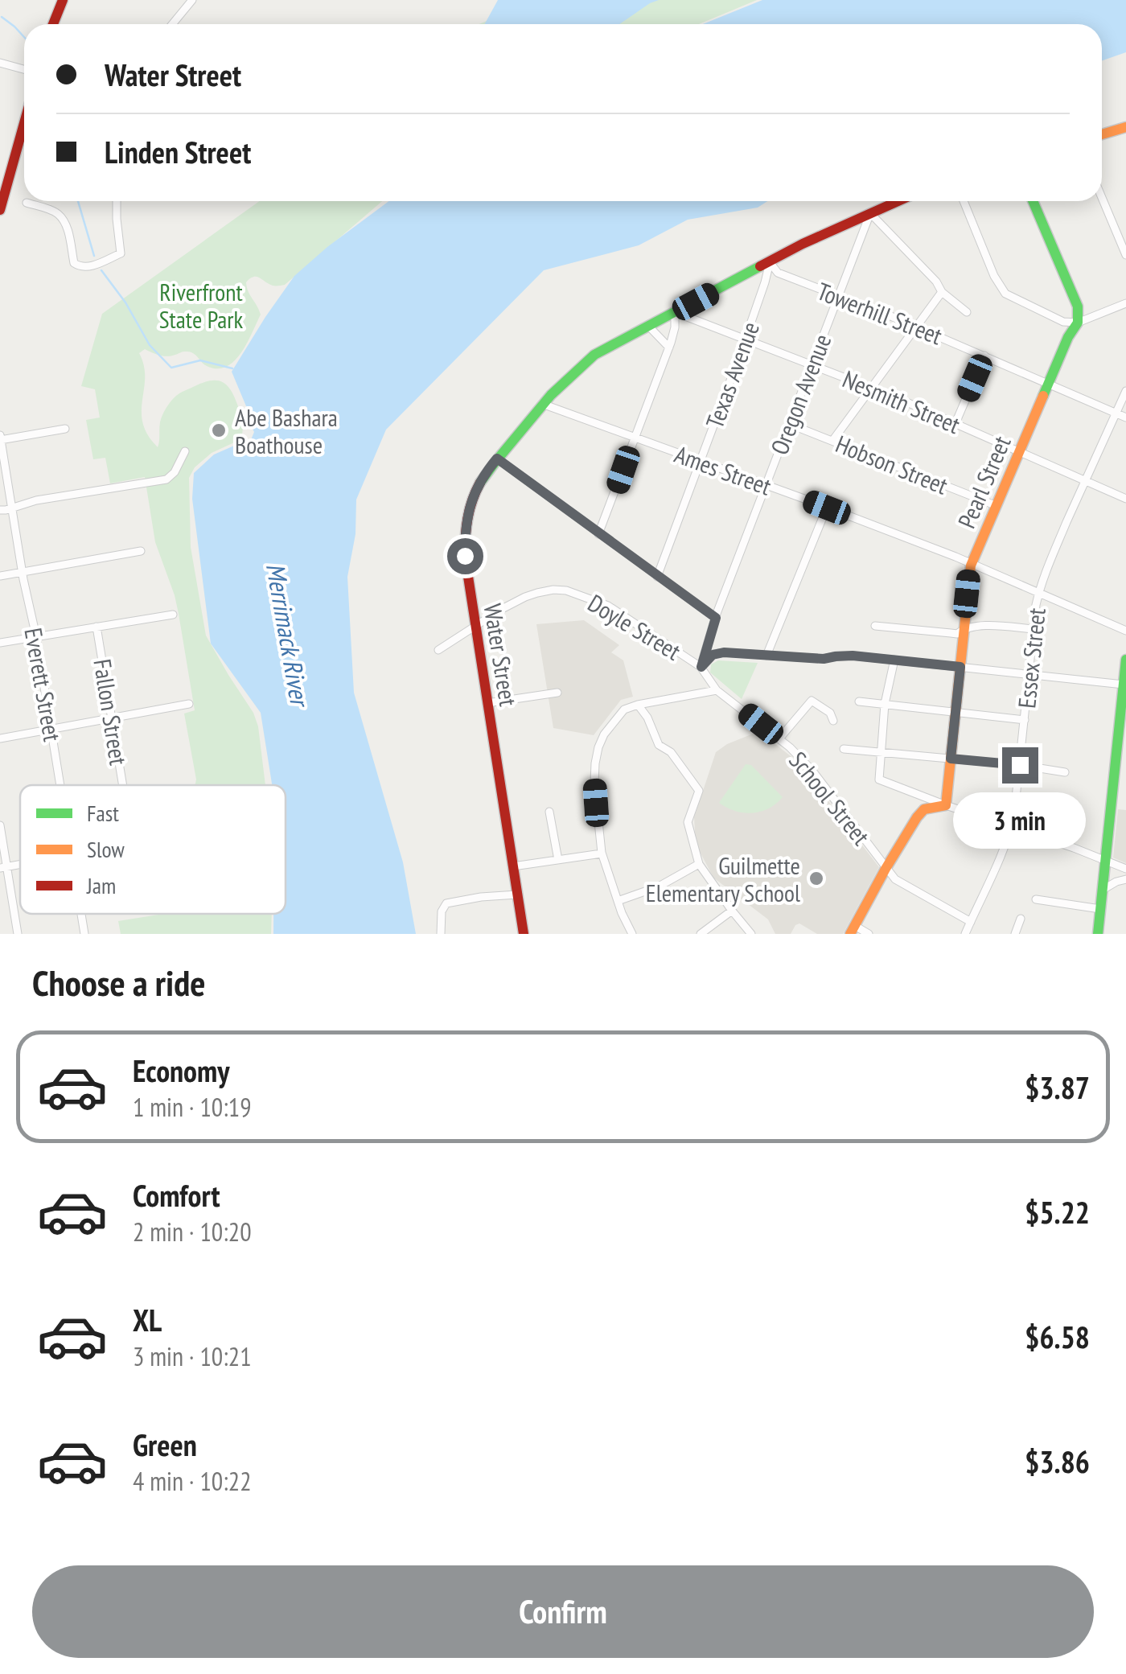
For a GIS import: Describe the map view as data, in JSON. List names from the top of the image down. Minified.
{"streets":{"main road":["Pearl Street","Water Street"],"street":["Towerhill Street","Texas Avenue","Oregon Avenue","Nesmith Street","Hobson Street","Ames Street","Doyle Street","Essex Street","Everett Street","Fallon Street","School Street"]},"crossings":[["Towerhill Street","Texas Avenue"],["Towerhill Street","Oregon Avenue"],["Towerhill Street","Pearl Street"],["Towerhill Street","Water Street"],["Towerhill Street","Essex Street"],["Texas Avenue","Nesmith Street"],["Texas Avenue","Ames Street"],["Texas Avenue","Water Street"],["Oregon Avenue","Nesmith Street"],["Oregon Avenue","Hobson Street"],["Oregon Avenue","Ames Street"],["Oregon Avenue","Doyle Street"],["Oregon Avenue","Water Street"],["Oregon Avenue","School Street"],["Nesmith Street","Pearl Street"],["Nesmith Street","Water Street"],["Nesmith Street","Essex Street"],["Hobson Street","Pearl Street"],["Ames Street","Pearl Street"],["Ames Street","Water Street"],["Ames Street","Essex Street"],["Doyle Street","Water Street"],["Doyle Street","School Street"],["Essex Street","School Street"]],"water":["Merrimack River"],"parks":["Riverfront State Park"],"places":["Abe Bashara Boathouse","Guilmette Elementary School"],"legend":["Fast","Slow","Jam"],"page":{"banner":["Water Street","Linden Street"],"bubble":"3 min","heading":"Choose a ride","list":[{"name":"Economy","note":"1 min · 10:19","value":"$3.87"},{"name":"Comfort","note":"2 min · 10:20","value":"$5.22"},{"name":"XL","note":"3 min · 10:21","value":"$6.58"},{"name":"Green","note":"4 min · 10:22","value":"$3.86"}],"buttons":"Confirm"}}
